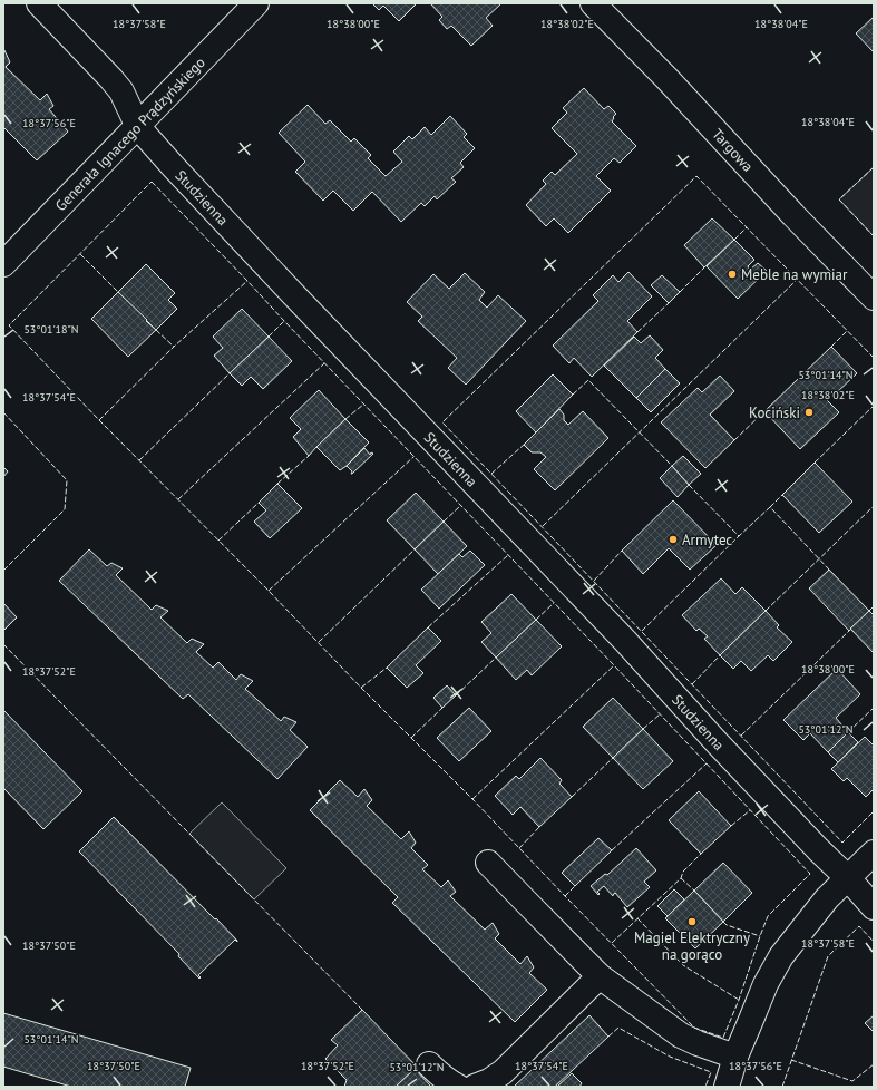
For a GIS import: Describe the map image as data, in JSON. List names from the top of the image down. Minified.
{"streets":{"street":["Generała Ignacego Prądzyńskiego","Targowa","Studzienna"]},"crossings":[["Generała Ignacego Prądzyńskiego","Studzienna"]],"places":["Meble na wymiar","Kociński","Armytec","Magiel Elektryczny na gorąco"],"coordinates":["18°37'58\"E","18°38'00\"E","18°38'02\"E","18°38'04\"E","18°37'56\"E","53°01'18\"N","53°01'14\"N","18°37'54\"E","18°37'52\"E","53°01'12\"N","18°37'50\"E"]}
